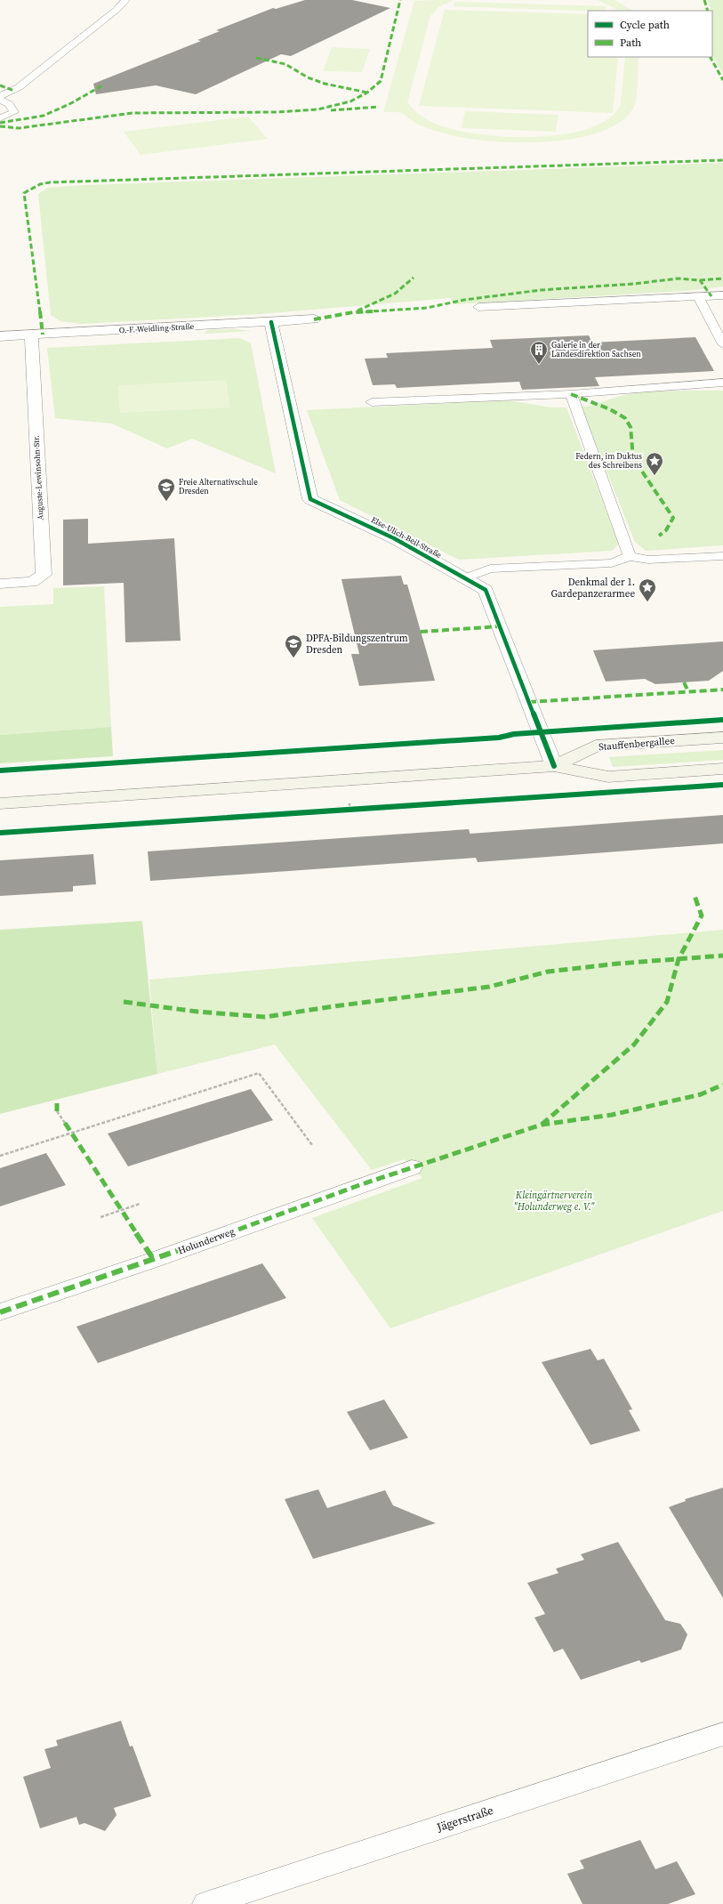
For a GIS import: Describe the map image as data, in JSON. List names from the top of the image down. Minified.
{"streets":{"main road":["Stauffenbergallee"],"street":["O.-F.-Weidling-Straße","Auguste-Lewinsohn-Str.","Else-Ulich-Beil-Straße","Holunderweg","Jägerstraße"]},"crossings":[["O.-F.-Weidling-Straße","Auguste-Lewinsohn-Str."],["O.-F.-Weidling-Straße","Else-Ulich-Beil-Straße"],["Else-Ulich-Beil-Straße","Stauffenbergallee"]],"parks":["Kleingärtnerverein \"Holunderweg e. V.\""],"places":{"building":["Galerie in der Landesdirektion Sachsen"],"place":["Federn, im Duktus des Schreibens","Denkmal der 1. Gardepanzerarmee"],"school or university":["Freie Alternativschule Dresden","DPFA-Bildungszentrum Dresden"]},"legend":["Cycle path","Path"]}
